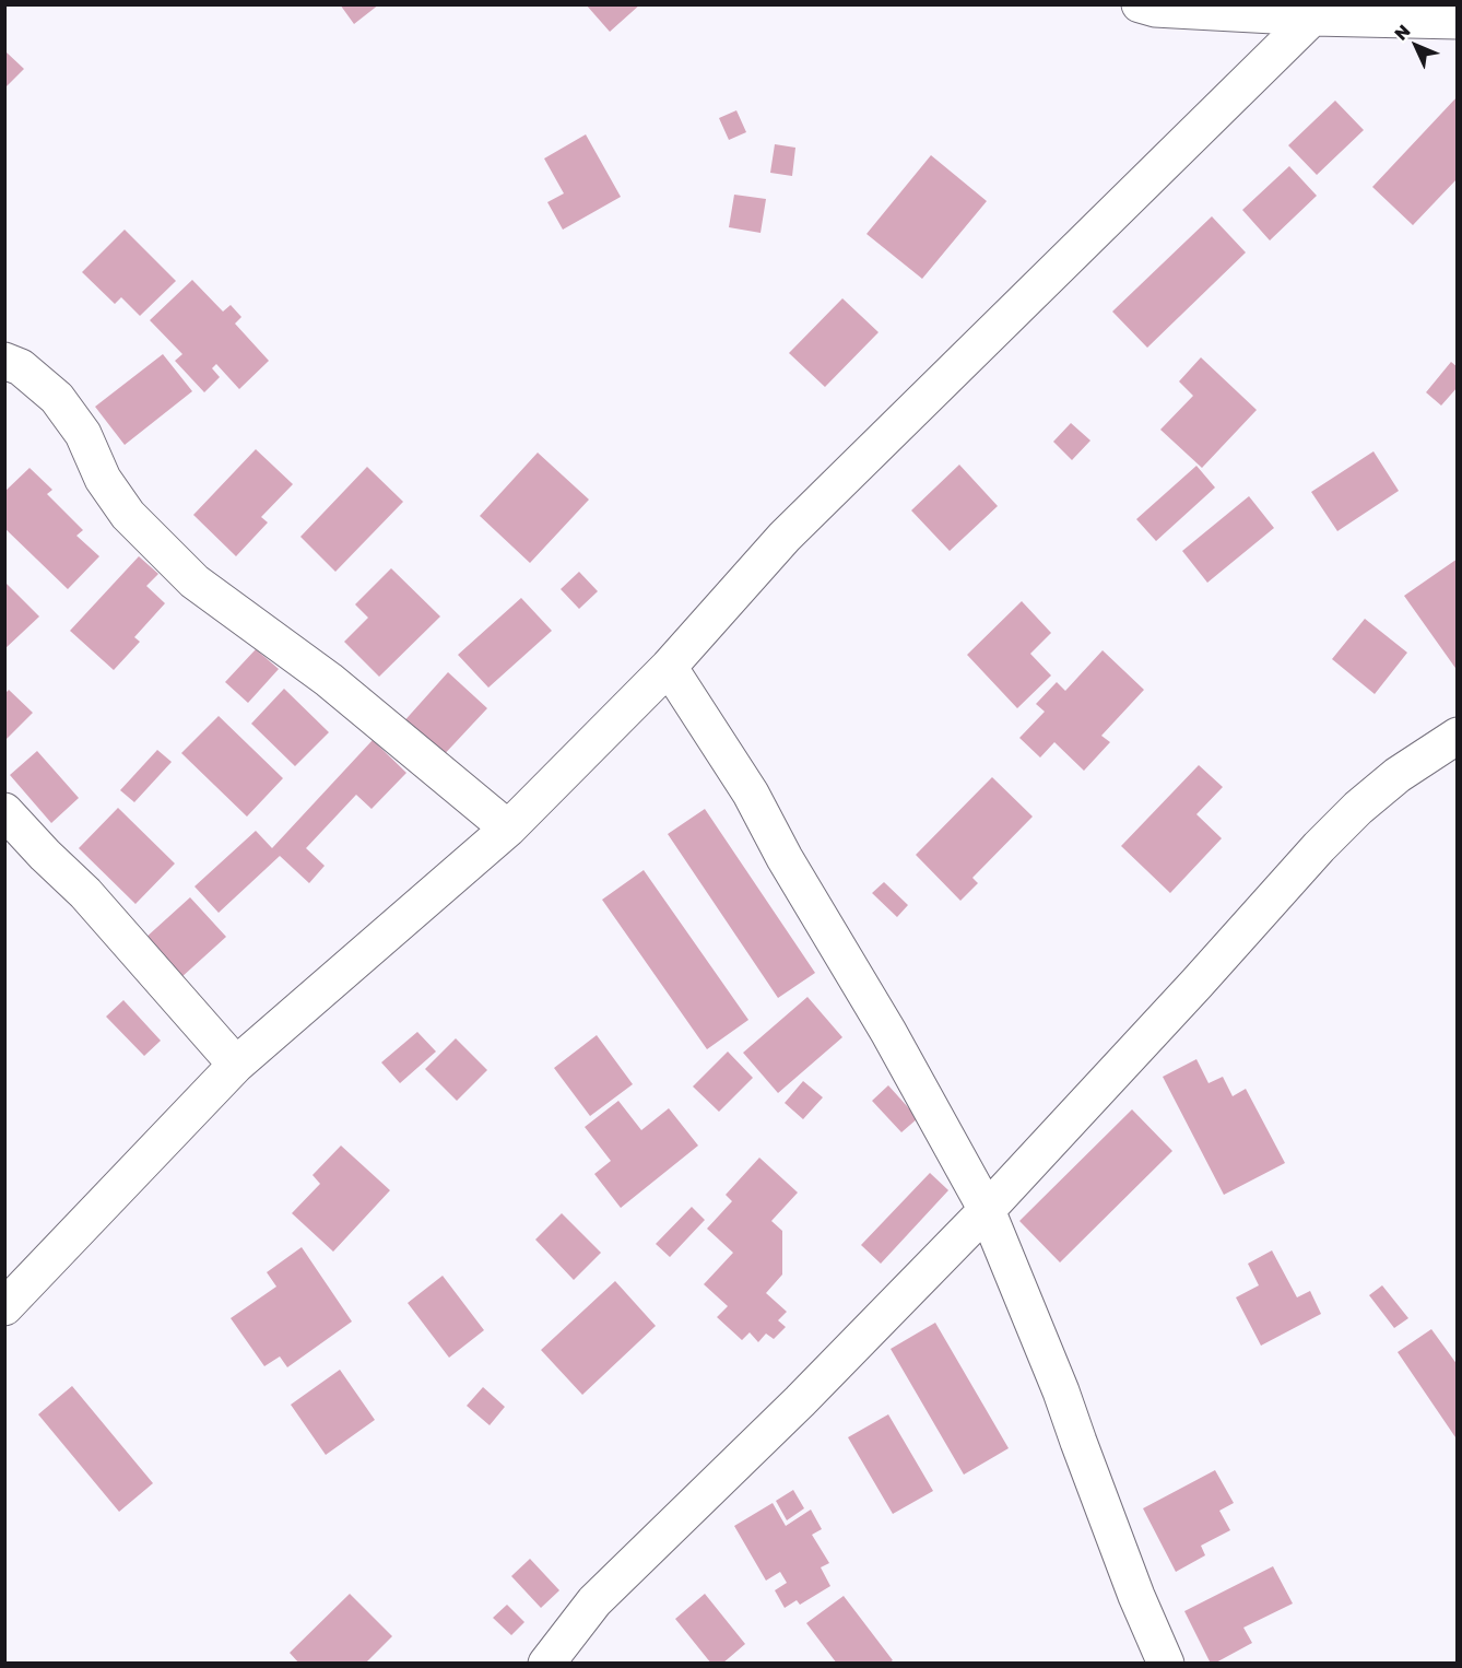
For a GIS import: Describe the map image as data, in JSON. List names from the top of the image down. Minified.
{"north":"top left"}
